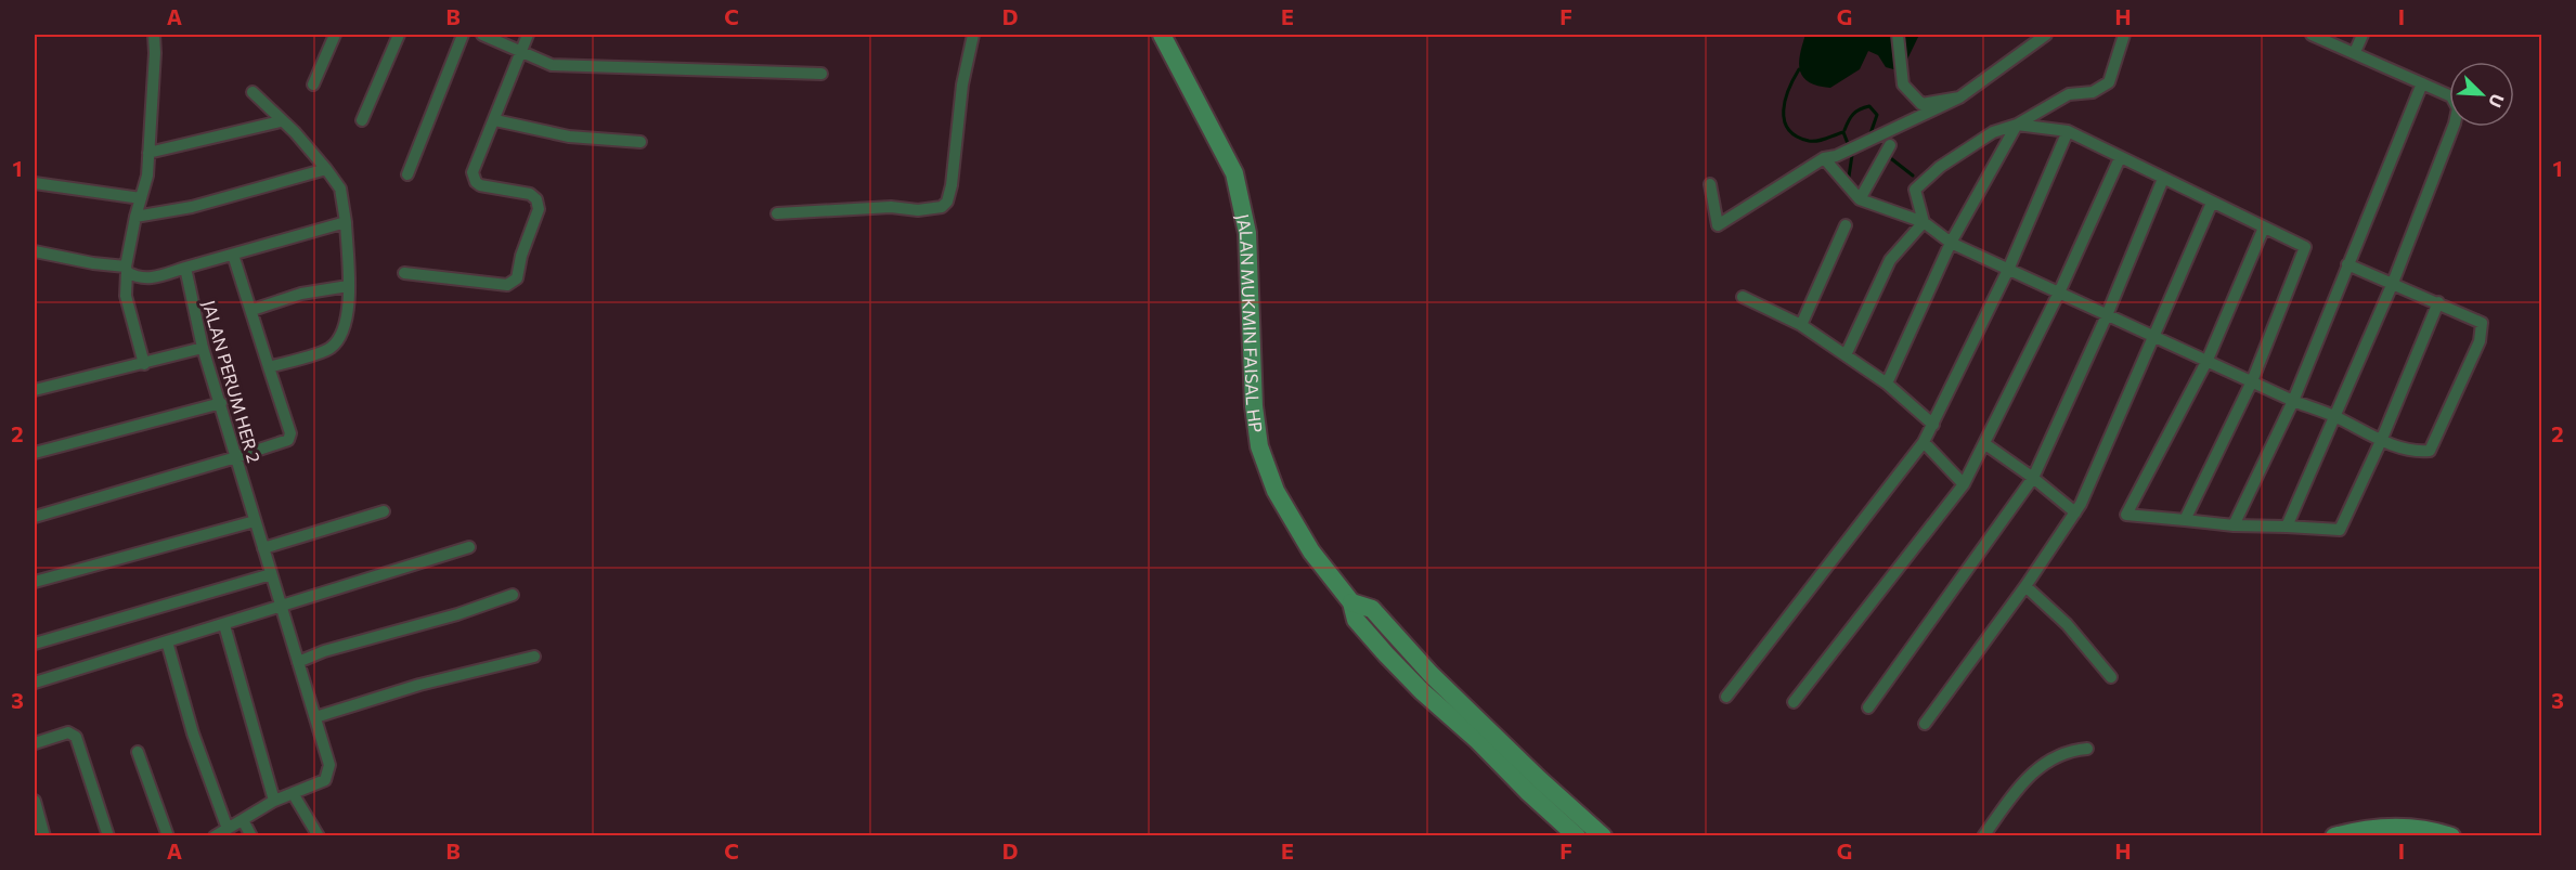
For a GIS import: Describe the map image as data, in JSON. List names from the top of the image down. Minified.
{"streets":{"street":["JALAN MUKMIN FAISAL HP","JALAN PERUM HER 2"]},"north":"bottom right","grid":{"columns":["A","B","C","D","E","F","G","H","I"],"rows":["1","2","3"]}}
